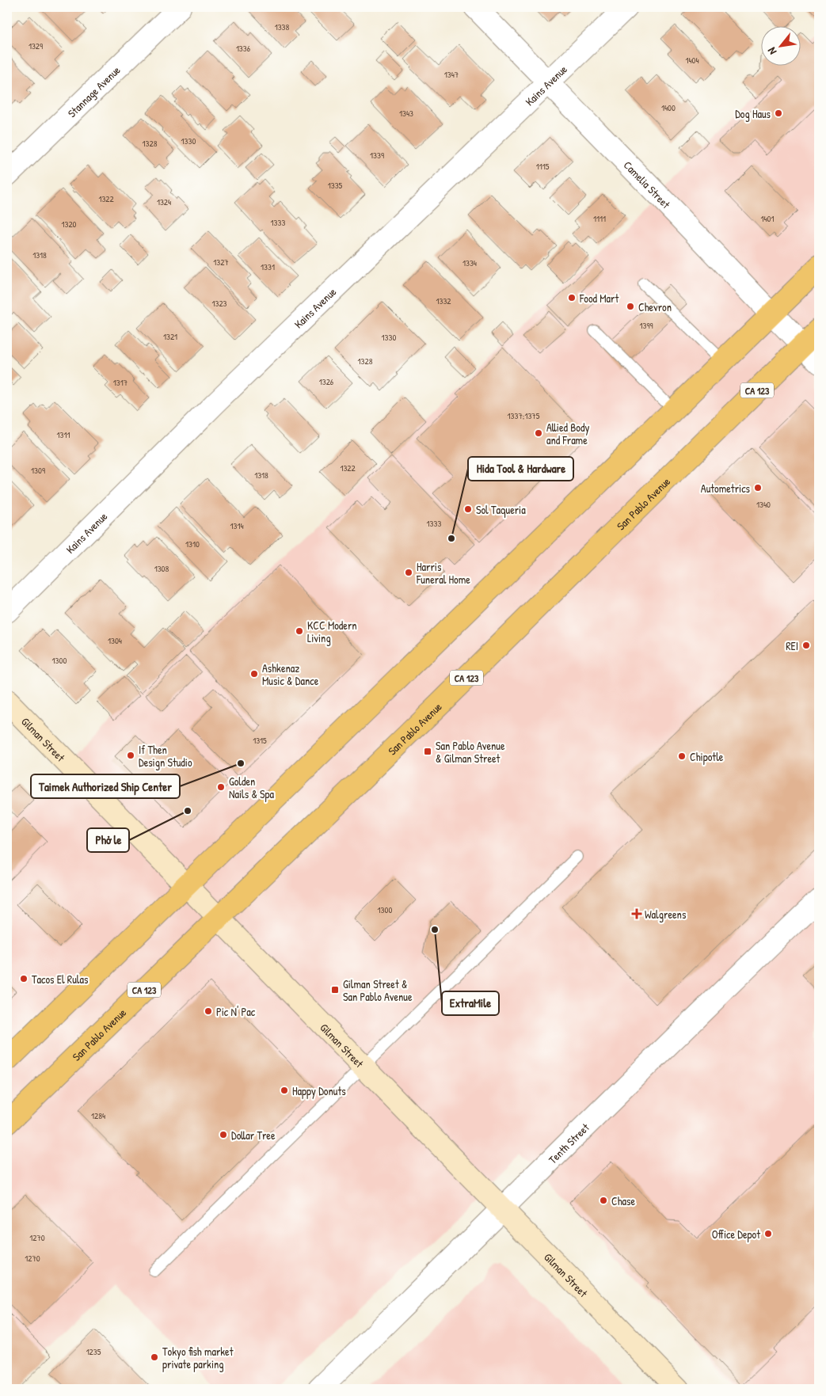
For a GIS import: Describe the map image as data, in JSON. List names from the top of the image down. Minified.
{"streets":{"main road":["CA 123","San Pablo Avenue","Gilman Street"],"street":["Kains Avenue","Stannage Avenue","Camelia Street","Tenth Street"]},"crossings":[["Kains Avenue","Camelia Street"],["Camelia Street","San Pablo Avenue"],["San Pablo Avenue","Gilman Street"],["Gilman Street","Tenth Street"]],"places":{"other":["Dog Haus","Food Mart","Chevron","Allied Body and Frame","Autometrics","Sol Taqueria","Hida Tool & Hardware","Harris Funeral Home","KCC Modern Living","REI","Ashkenaz Music & Dance","If Then Design Studio","Chipotle","Taimek Authorized Ship Center","Golden Nails & Spa","Phở le","ExtraMile","Tacos El Rulas","Pic N' Pac","Happy Donuts","Dollar Tree","Chase","Office Depot","Tokyo fish market private parking"],"transit":["San Pablo Avenue & Gilman Street","Gilman Street & San Pablo Avenue"],"health":["Walgreens"]},"house_numbers":["1338","1329","1336","1404","1347","1400","1343","1330","1328","1339","1115","1335","1322","1324","1111","1401","1333","1320","1318","1327","1334","1331","1332","1323","1399","1321","1330","1328","1326","1317","1337;1375","1311","1322","1309","1318","1340","1333","1314","1310","1308","1304","1300","1315","1300","1284","1270","1270","1235"],"north":"bottom left"}
